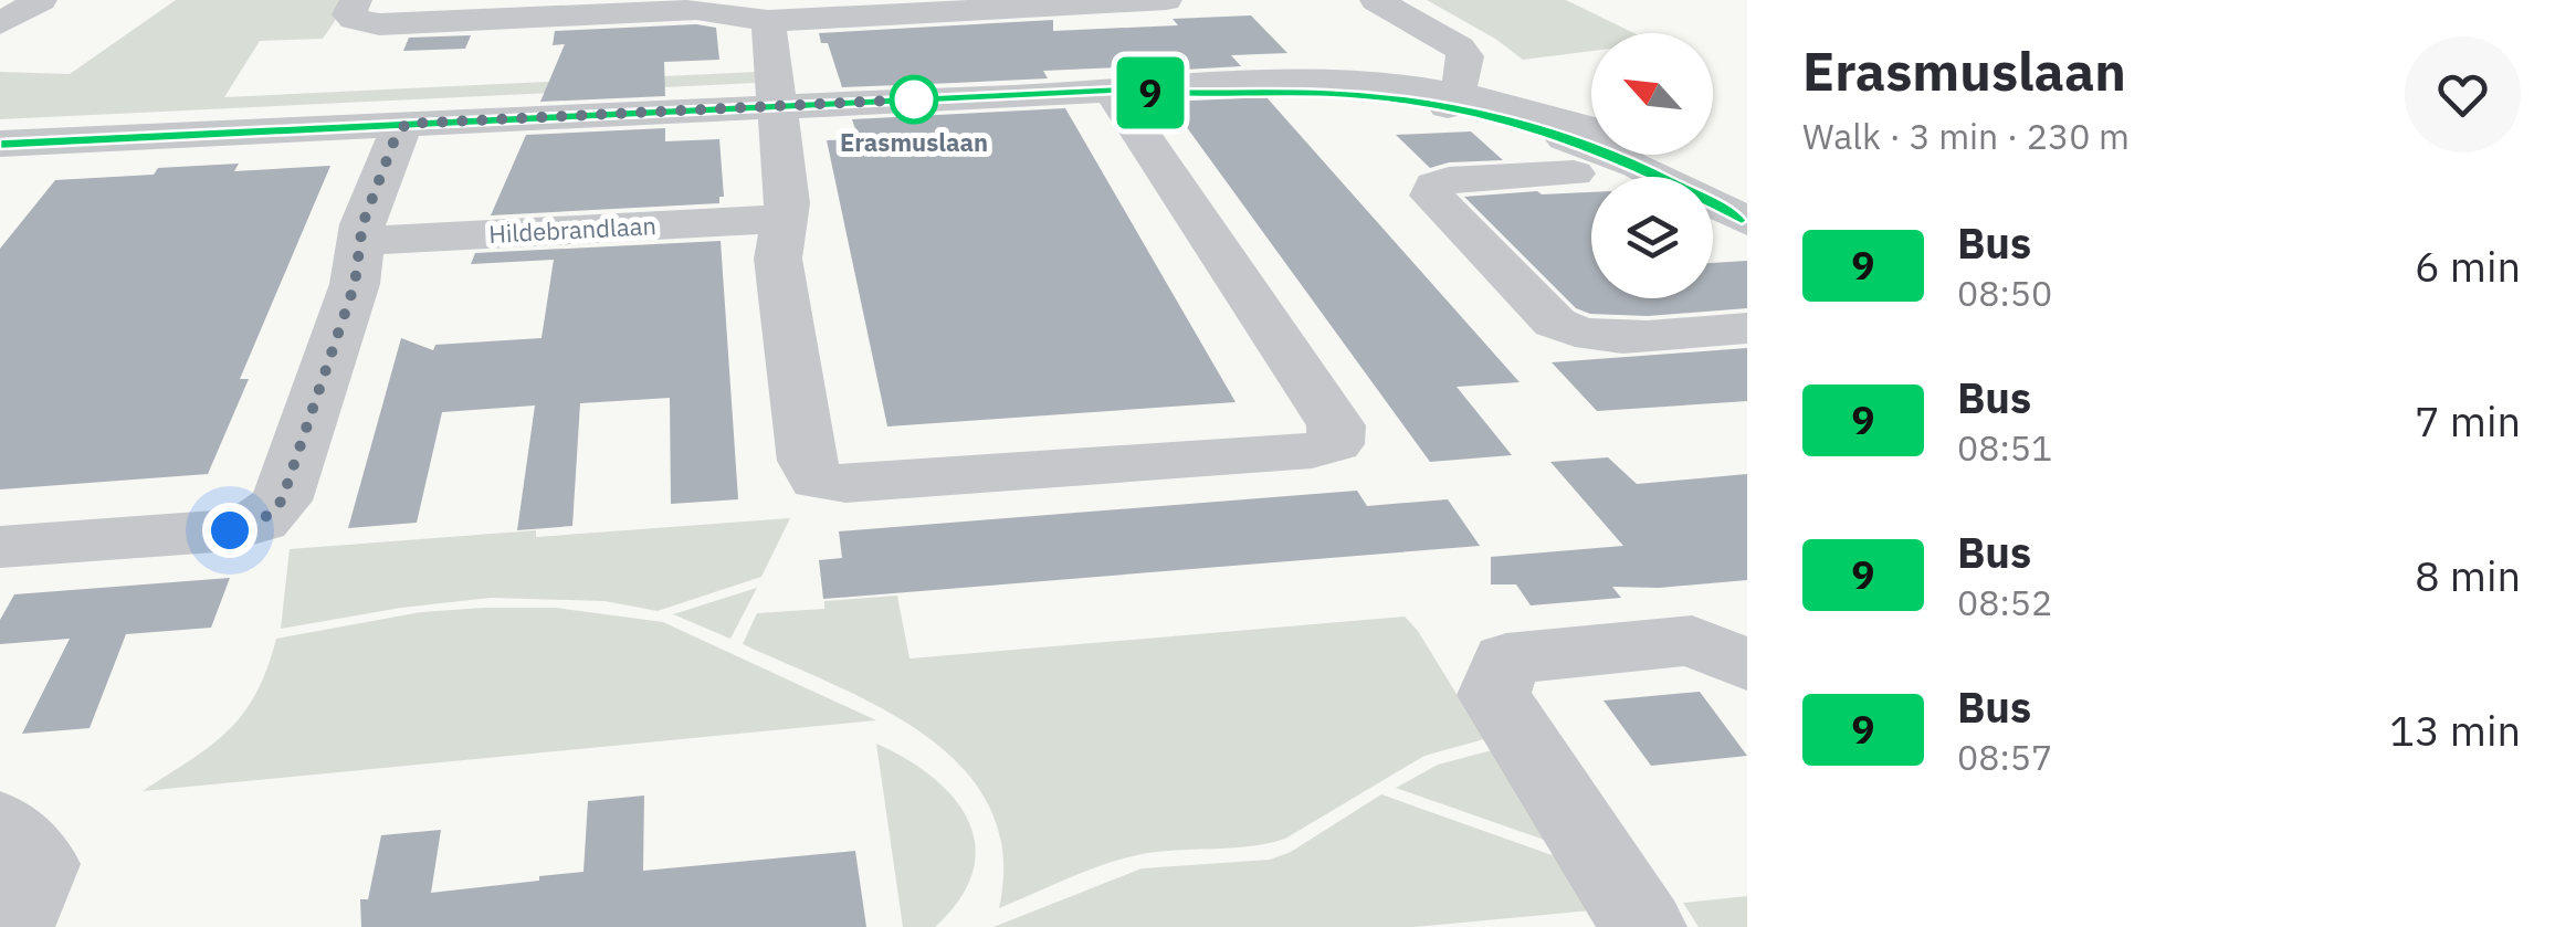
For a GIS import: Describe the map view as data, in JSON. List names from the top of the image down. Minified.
{"streets":{"street":["Hildebrandlaan"]},"places":["Erasmuslaan"],"lines":["bus line 9"],"north":"top left","page":{"on_map":"9","heading":["Erasmuslaan","Walk · 3 min · 230 m"],"list":[{"mark":"9","name":"Bus","note":"08:50","value":"6 min"},{"mark":"9","name":"Bus","note":"08:51","value":"7 min"},{"mark":"9","name":"Bus","note":"08:52","value":"8 min"},{"mark":"9","name":"Bus","note":"08:57","value":"13 min"}]}}
